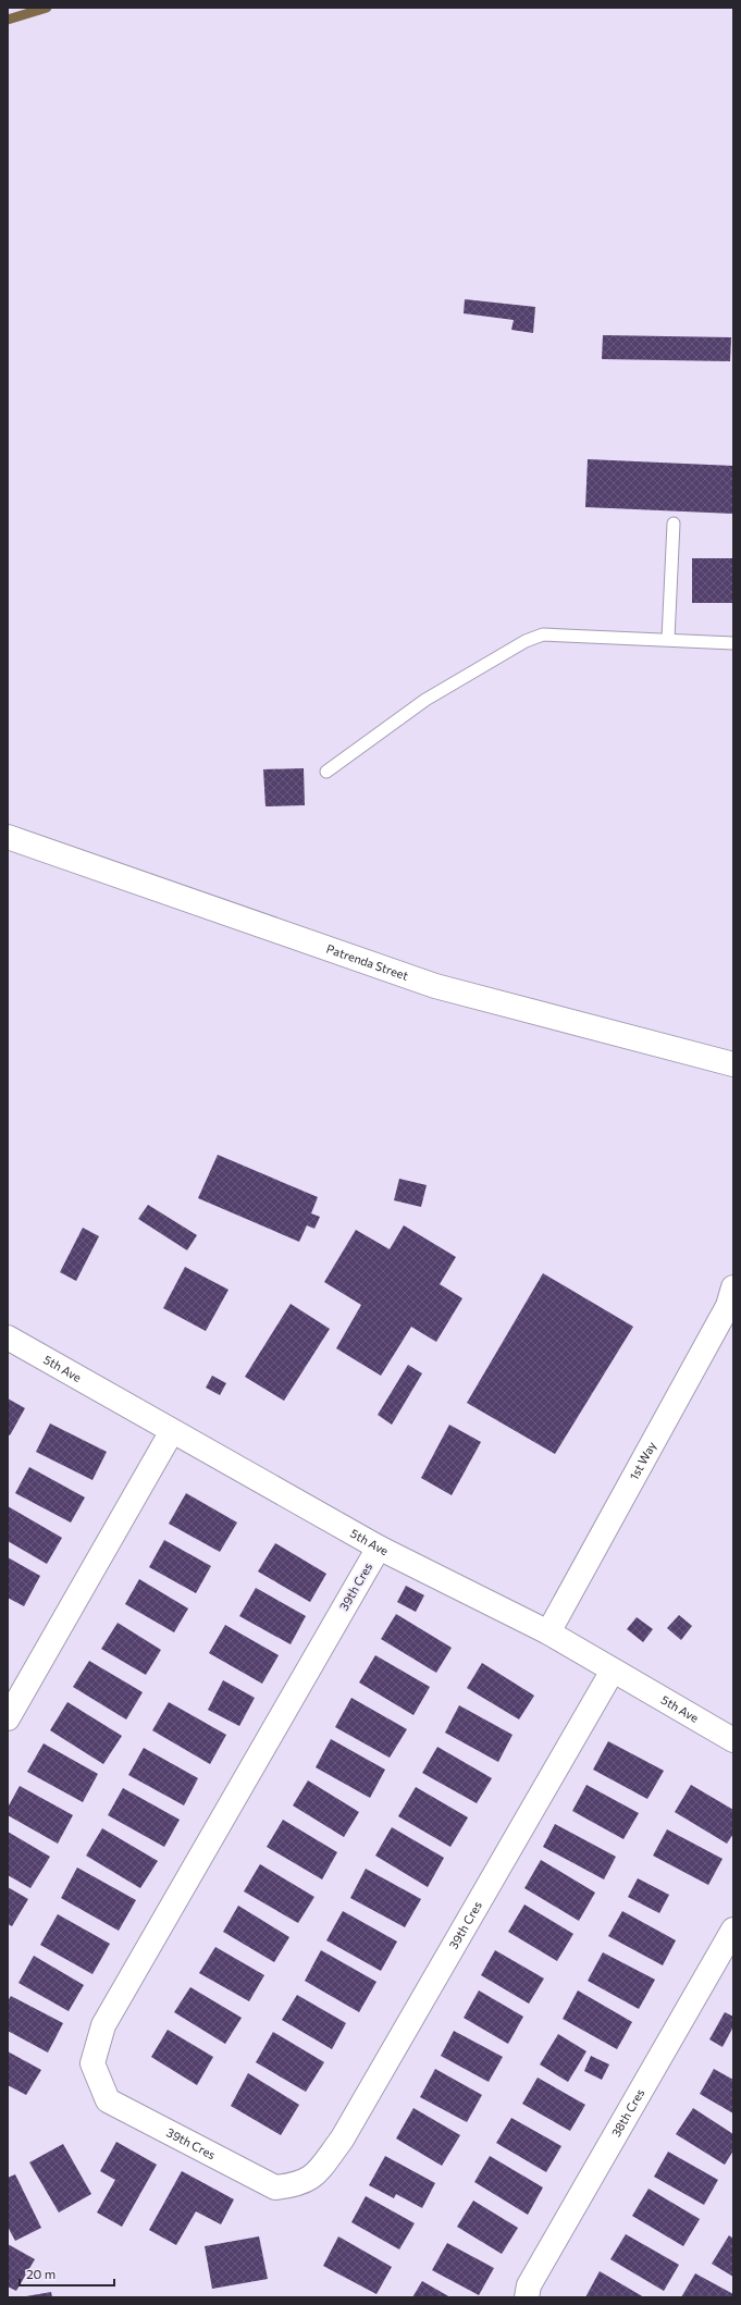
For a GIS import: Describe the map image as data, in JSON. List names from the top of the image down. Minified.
{"streets":{"street":["Patrenda Street","5th Ave","1st Way","39th Cres","38th Cres"]},"crossings":[["5th Ave","1st Way"],["5th Ave","39th Cres"]],"scale_bar":"20 m"}
